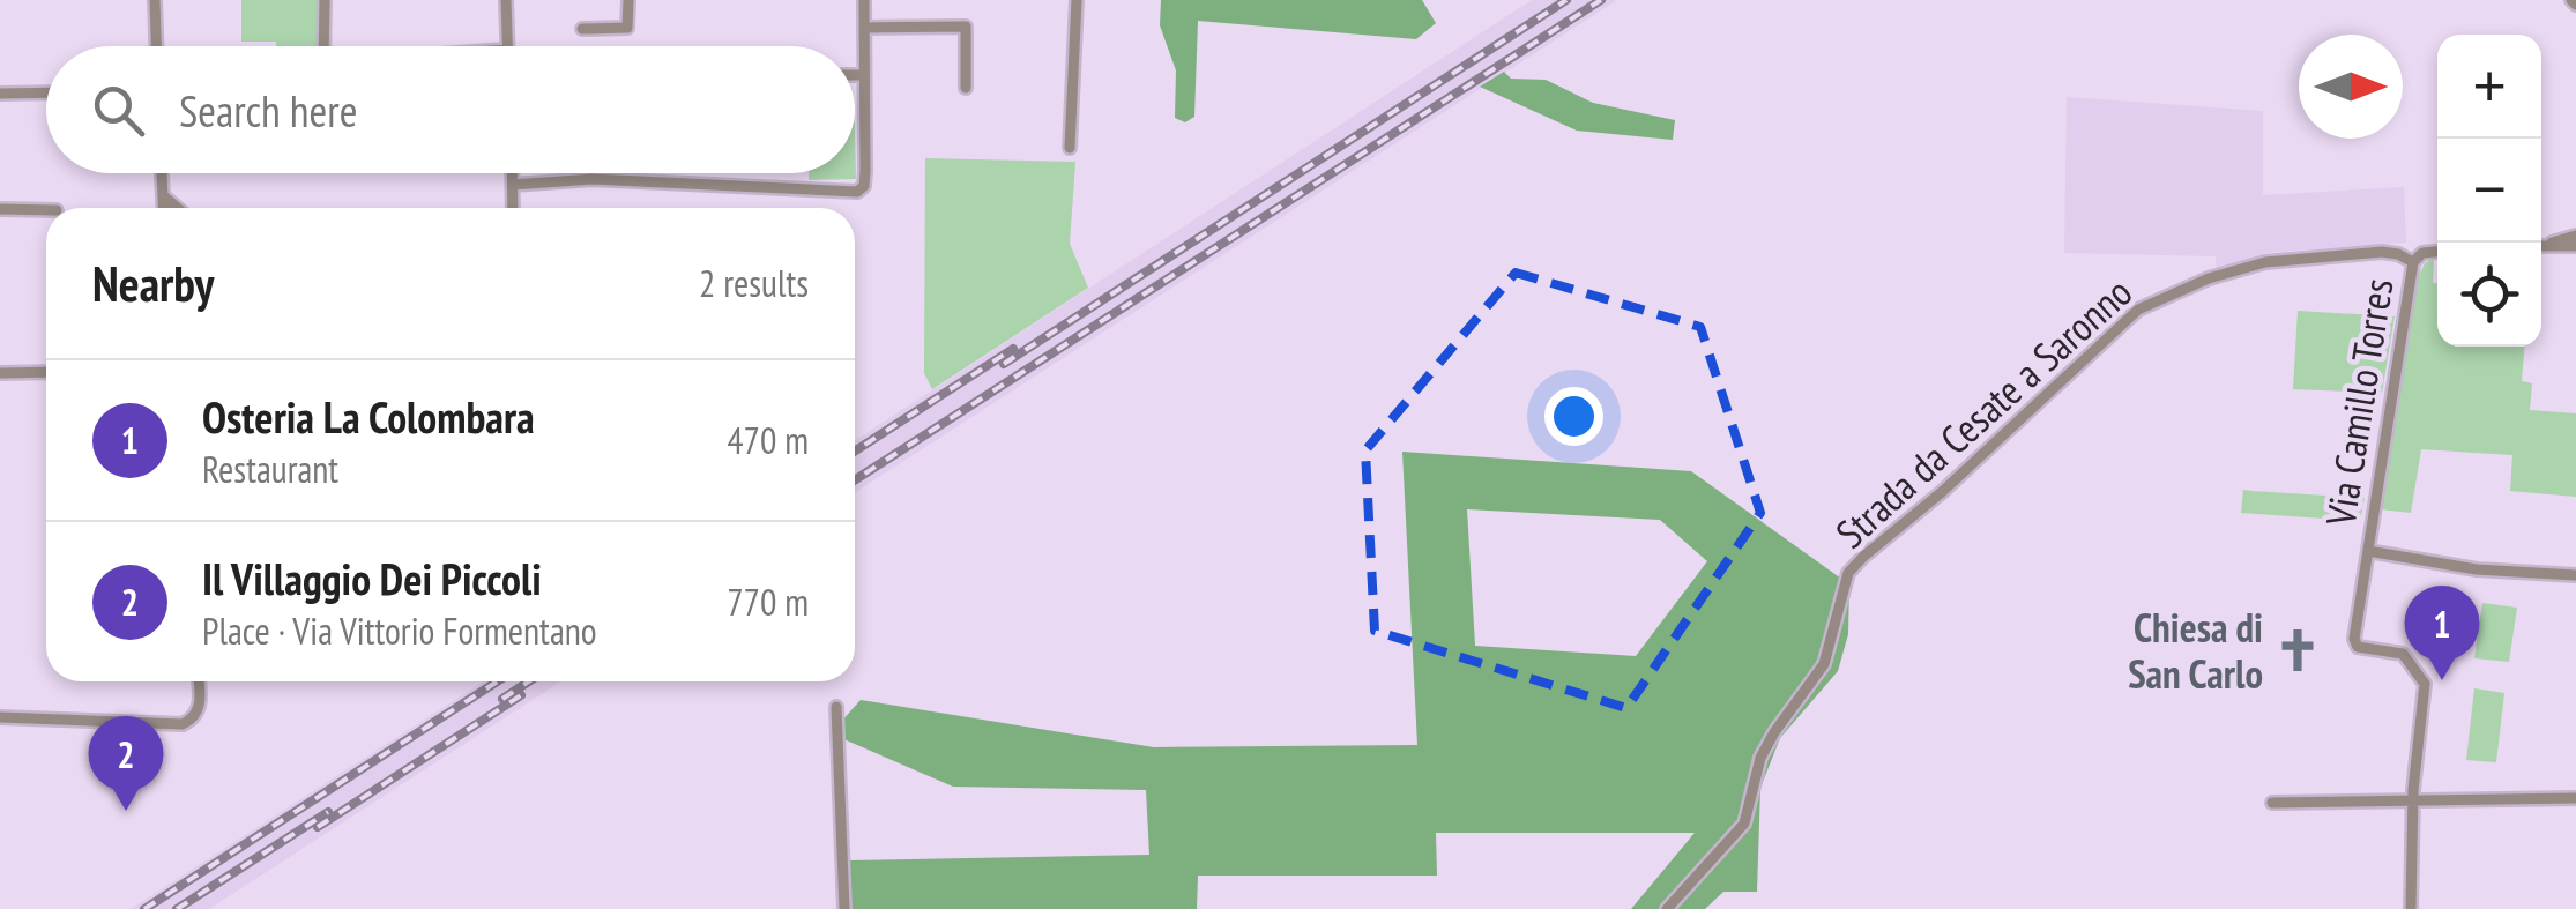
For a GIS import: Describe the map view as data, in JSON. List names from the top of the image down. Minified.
{"streets":{"street":["Via Camillo Torres","Strada da Cesate a Saronno"]},"crossings":[["Via Camillo Torres","Strada da Cesate a Saronno"]],"places":{"church":["Chiesa di San Carlo"]},"north":"right","page":{"map_buttons":["+","−"],"search":"Search here","heading":["Nearby","2 results"],"list":[{"mark":"1","name":"Osteria La Colombara","note":"Restaurant","value":"470 m"},{"mark":"2","name":"Il Villaggio Dei Piccoli","note":"Place · Via Vittorio Formentano","value":"770 m"}],"pins":["1","2"]}}
